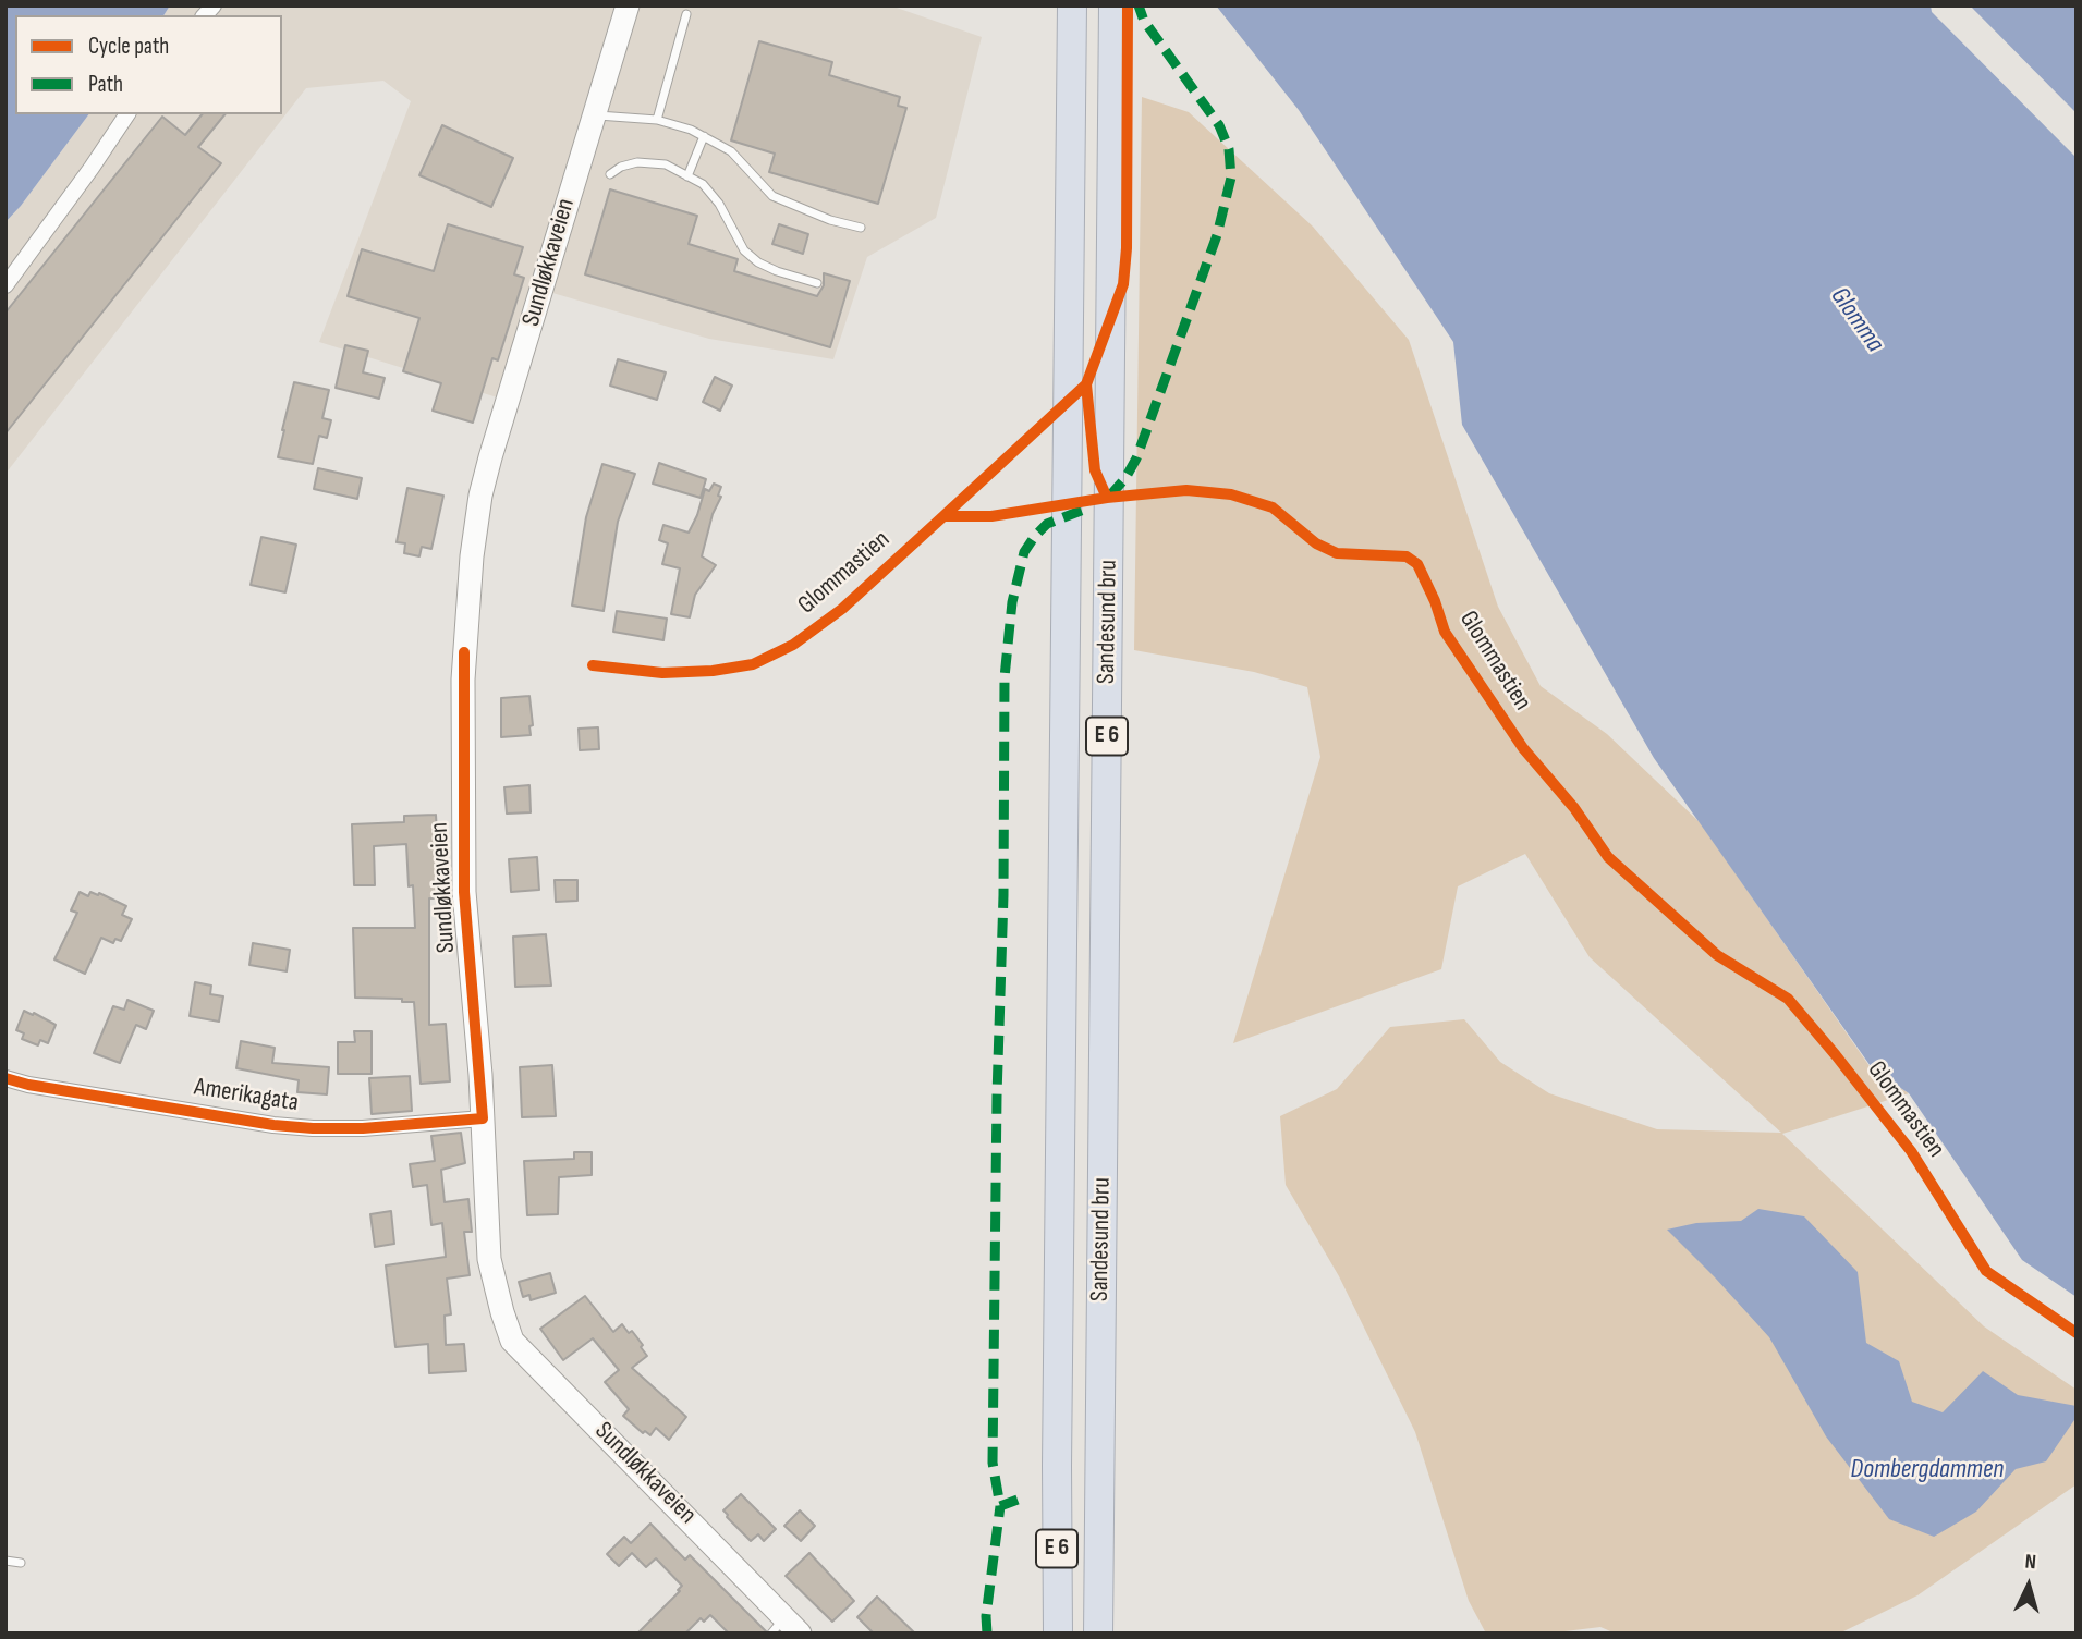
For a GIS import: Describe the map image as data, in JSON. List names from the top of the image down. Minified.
{"streets":{"highway":["Sandesund bru","E 6"],"main road":["Sundløkkaveien"],"street":["Amerikagata"],"cycle path":["Glommastien"]},"crossings":[["Sundløkkaveien","Amerikagata"]],"water":["Glomma","Dombergdammen"],"legend":["Cycle path","Path"],"north":"top"}
